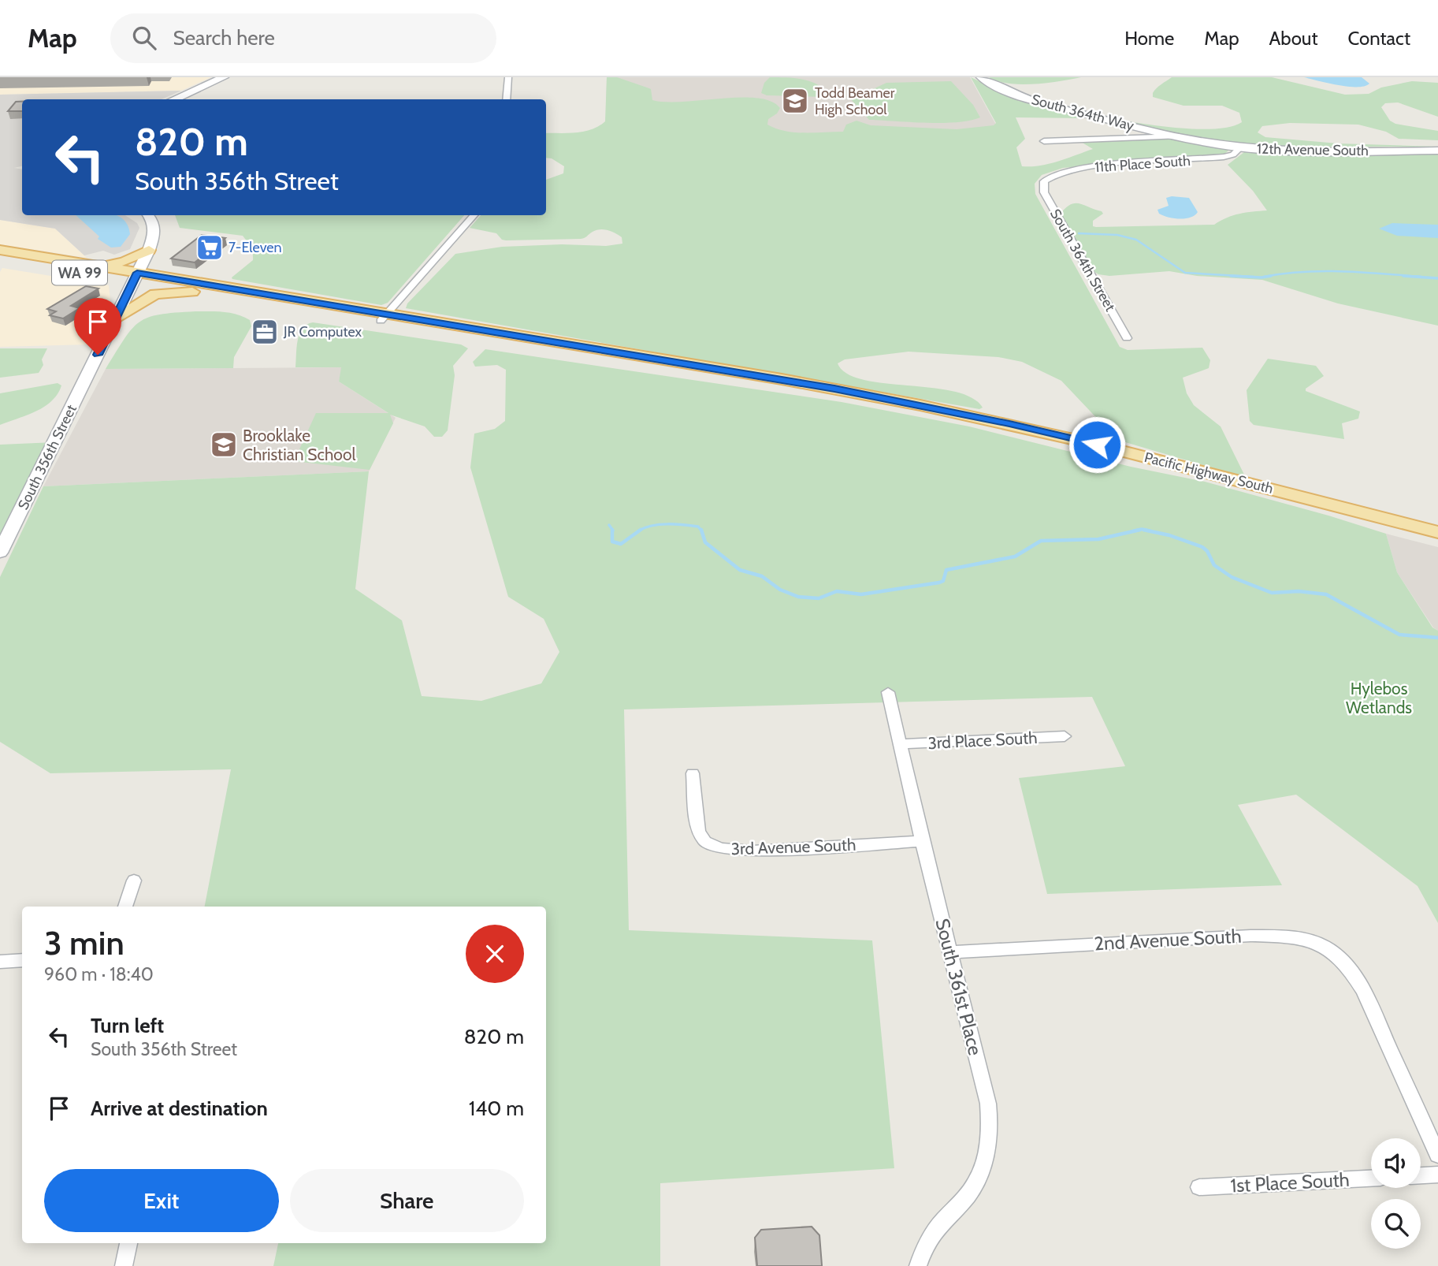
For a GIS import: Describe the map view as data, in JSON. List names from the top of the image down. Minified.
{"streets":{"main road":["WA 99","South 356th Street","Pacific Highway South"],"street":["South 364th Way","12th Avenue South","11th Place South","South 364th Street","3rd Place South","3rd Avenue South","2nd Avenue South","South 361st Place","1st Place South"]},"crossings":[["South 364th Way","12th Avenue South"],["12th Avenue South","11th Place South"],["11th Place South","South 364th Street"],["South 356th Street","Pacific Highway South"],["3rd Place South","South 361st Place"],["3rd Avenue South","South 361st Place"],["2nd Avenue South","South 361st Place"]],"parks":["Hylebos Wetlands"],"places":{"school or university":["Todd Beamer High School","Brooklake Christian School"],"supermarket":["7-Eleven"],"office":["JR Computex"]},"page":{"header":"Map","search":"Search here","nav":["Home","Map","About","Contact"],"turn":["820 m","South 356th Street"],"heading":["3 min","960 m · 18:40"],"list":[{"name":"Turn left","note":"South 356th Street","value":"820 m"},{"name":"Arrive at destination","value":"140 m"}],"buttons":["Exit","Share"]}}
